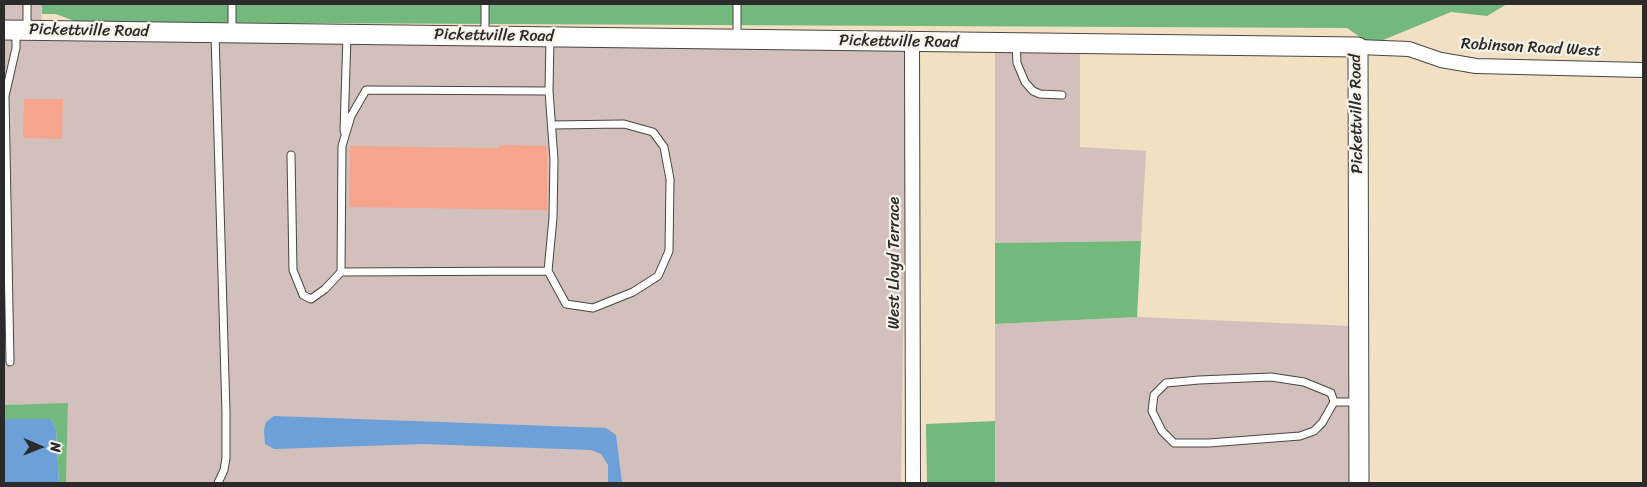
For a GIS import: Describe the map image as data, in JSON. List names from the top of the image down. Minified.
{"streets":{"street":["Pickettville Road","Robinson Road West","West Lloyd Terrace"]},"crossings":[["Pickettville Road","Robinson Road West"],["Pickettville Road","West Lloyd Terrace"]],"north":"right"}
